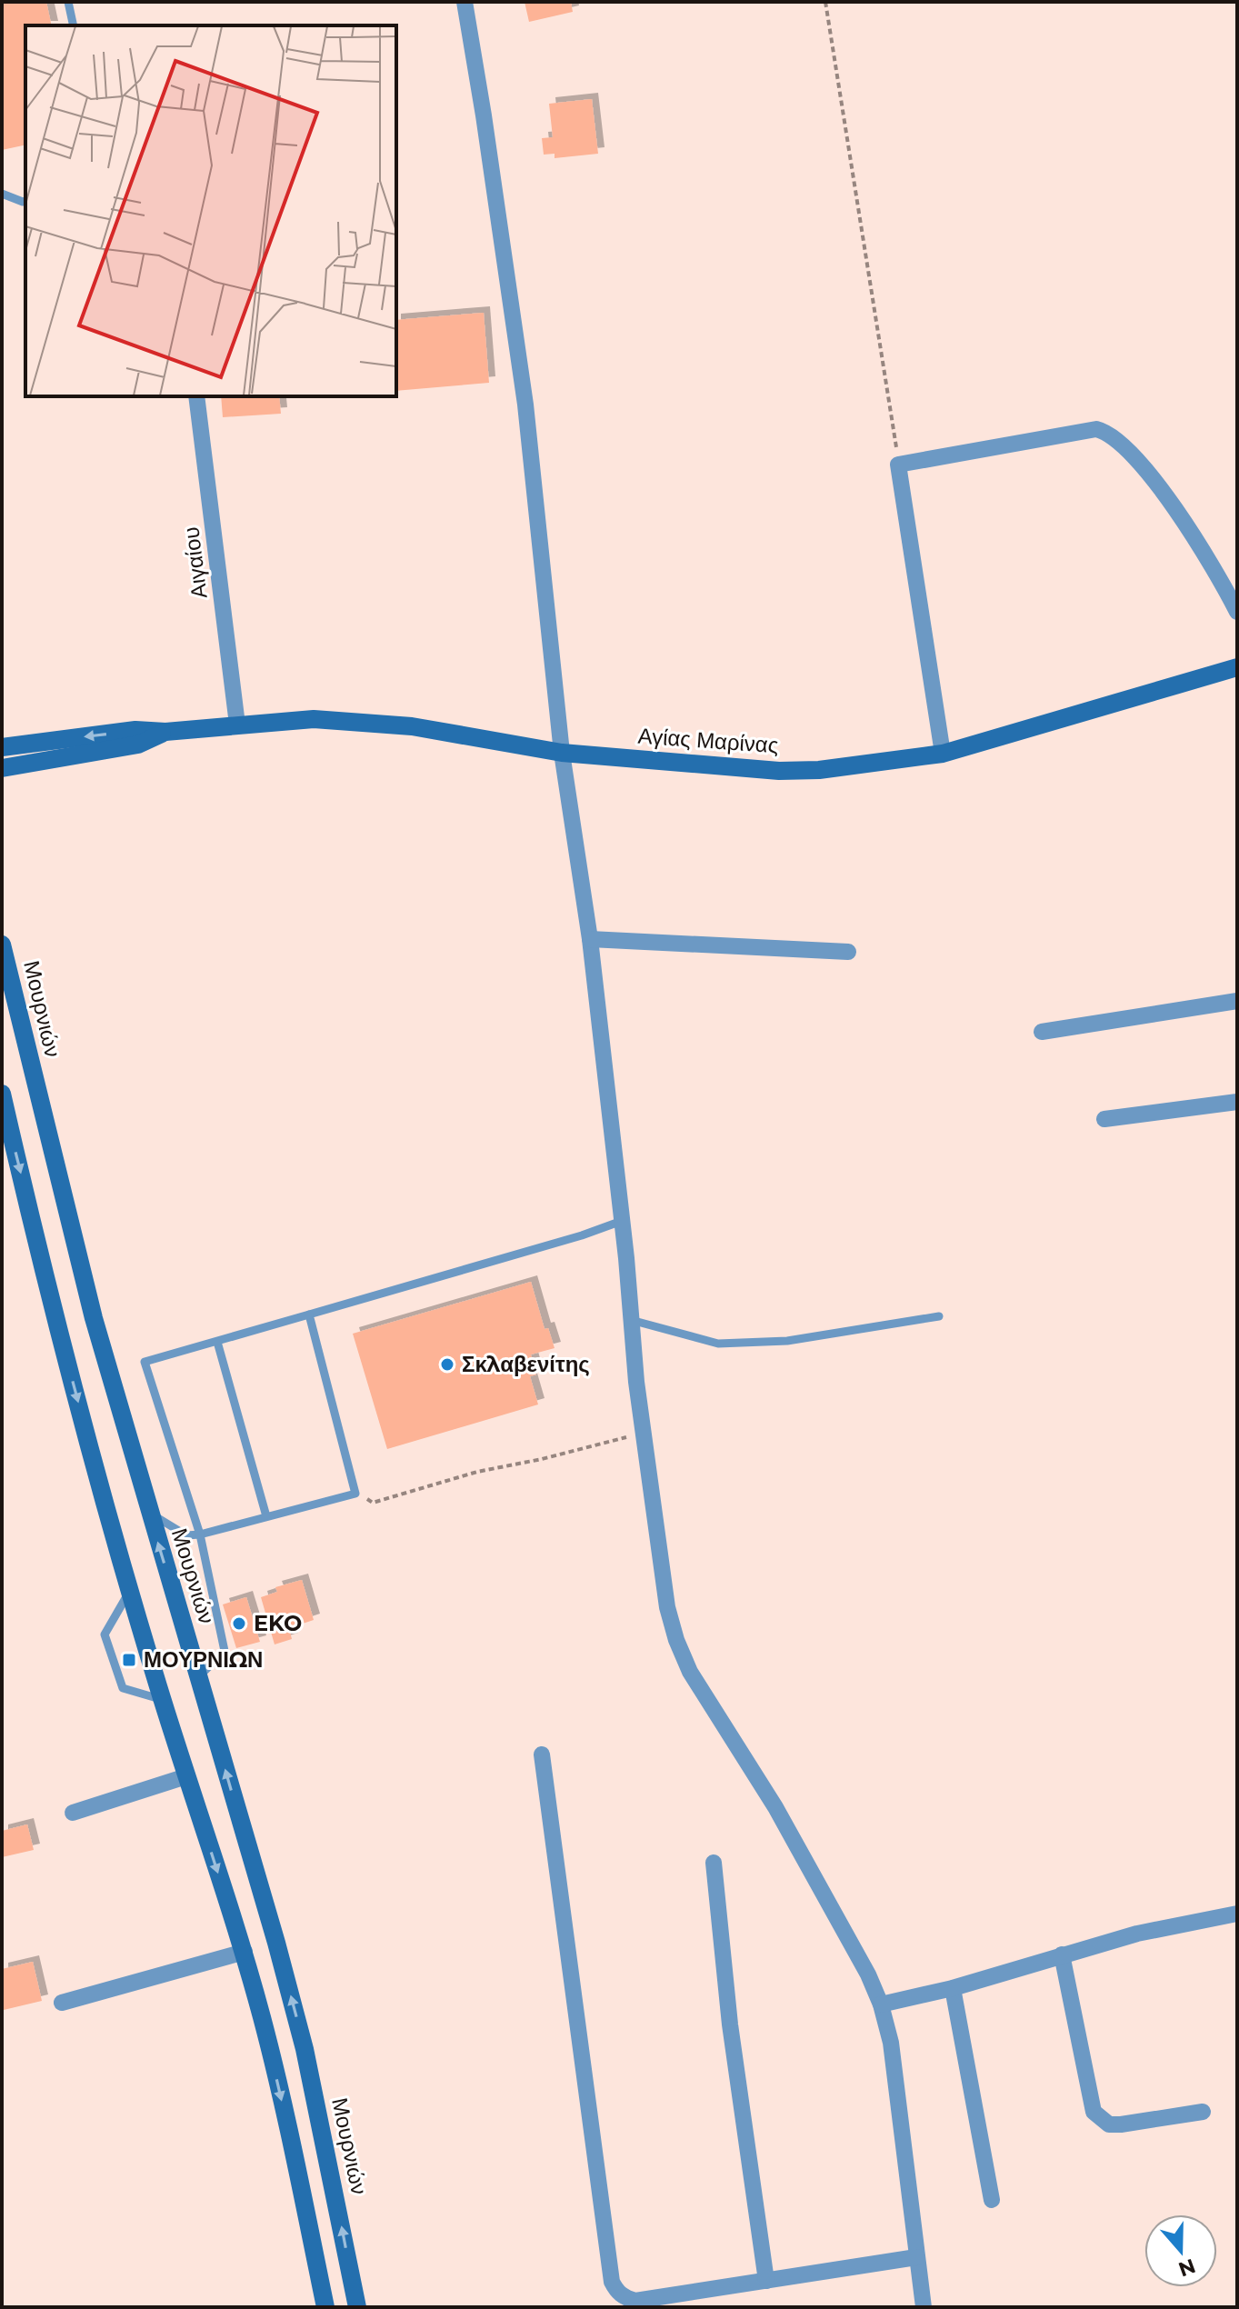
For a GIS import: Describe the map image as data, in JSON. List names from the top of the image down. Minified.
{"streets":{"main road":["Αγίας Μαρίνας","Μουρνιών"],"street":["Αιγαίου"]},"crossings":[["Αιγαίου","Αγίας Μαρίνας"]],"places":{"other":["Σκλαβενίτης","EKO"],"transit":["ΜΟΥΡΝΙΩΝ"]},"north":"bottom"}
